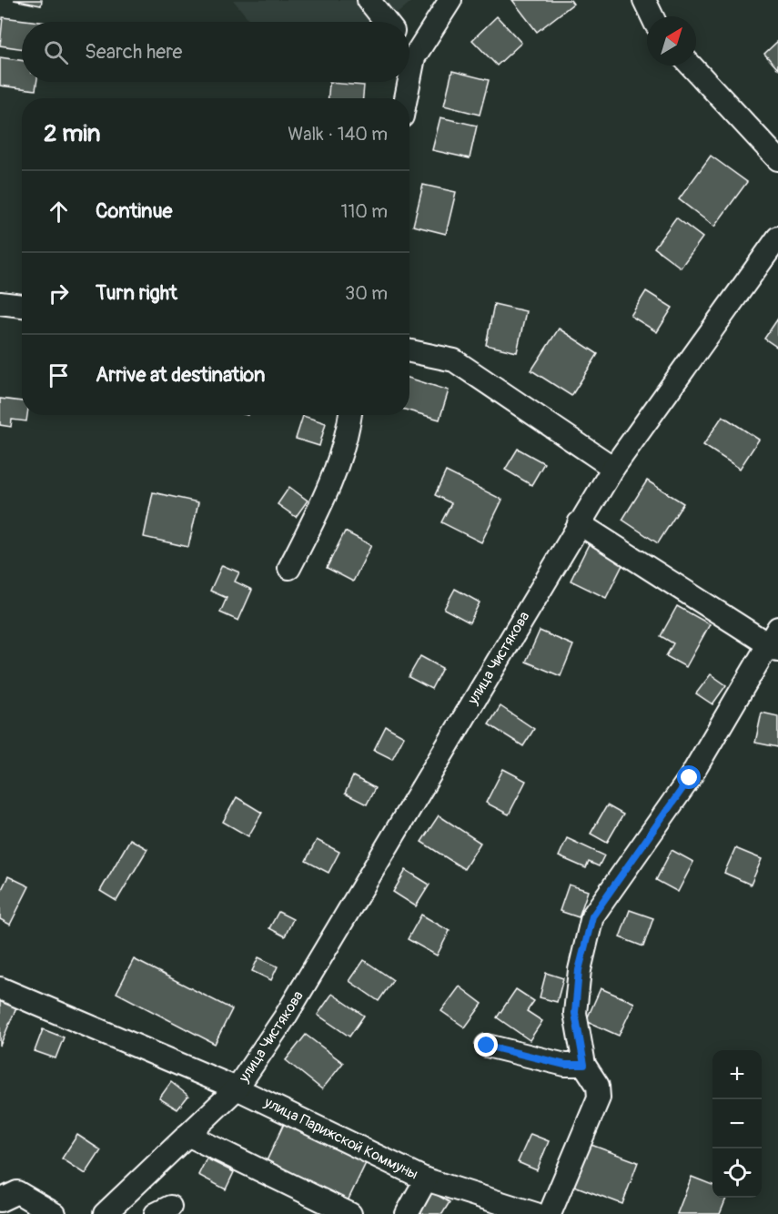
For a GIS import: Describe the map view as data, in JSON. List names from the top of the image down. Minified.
{"streets":{"street":["улица Чистякова","улица Парижской Коммуны"]},"crossings":[["улица Чистякова","улица Парижской Коммуны"]],"north":"top right","page":{"search":"Search here","heading":["2 min","Walk · 140 m"],"list":[["Continue","110 m"],["Turn right","30 m"],"Arrive at destination"],"map_buttons":["+","−"]}}
